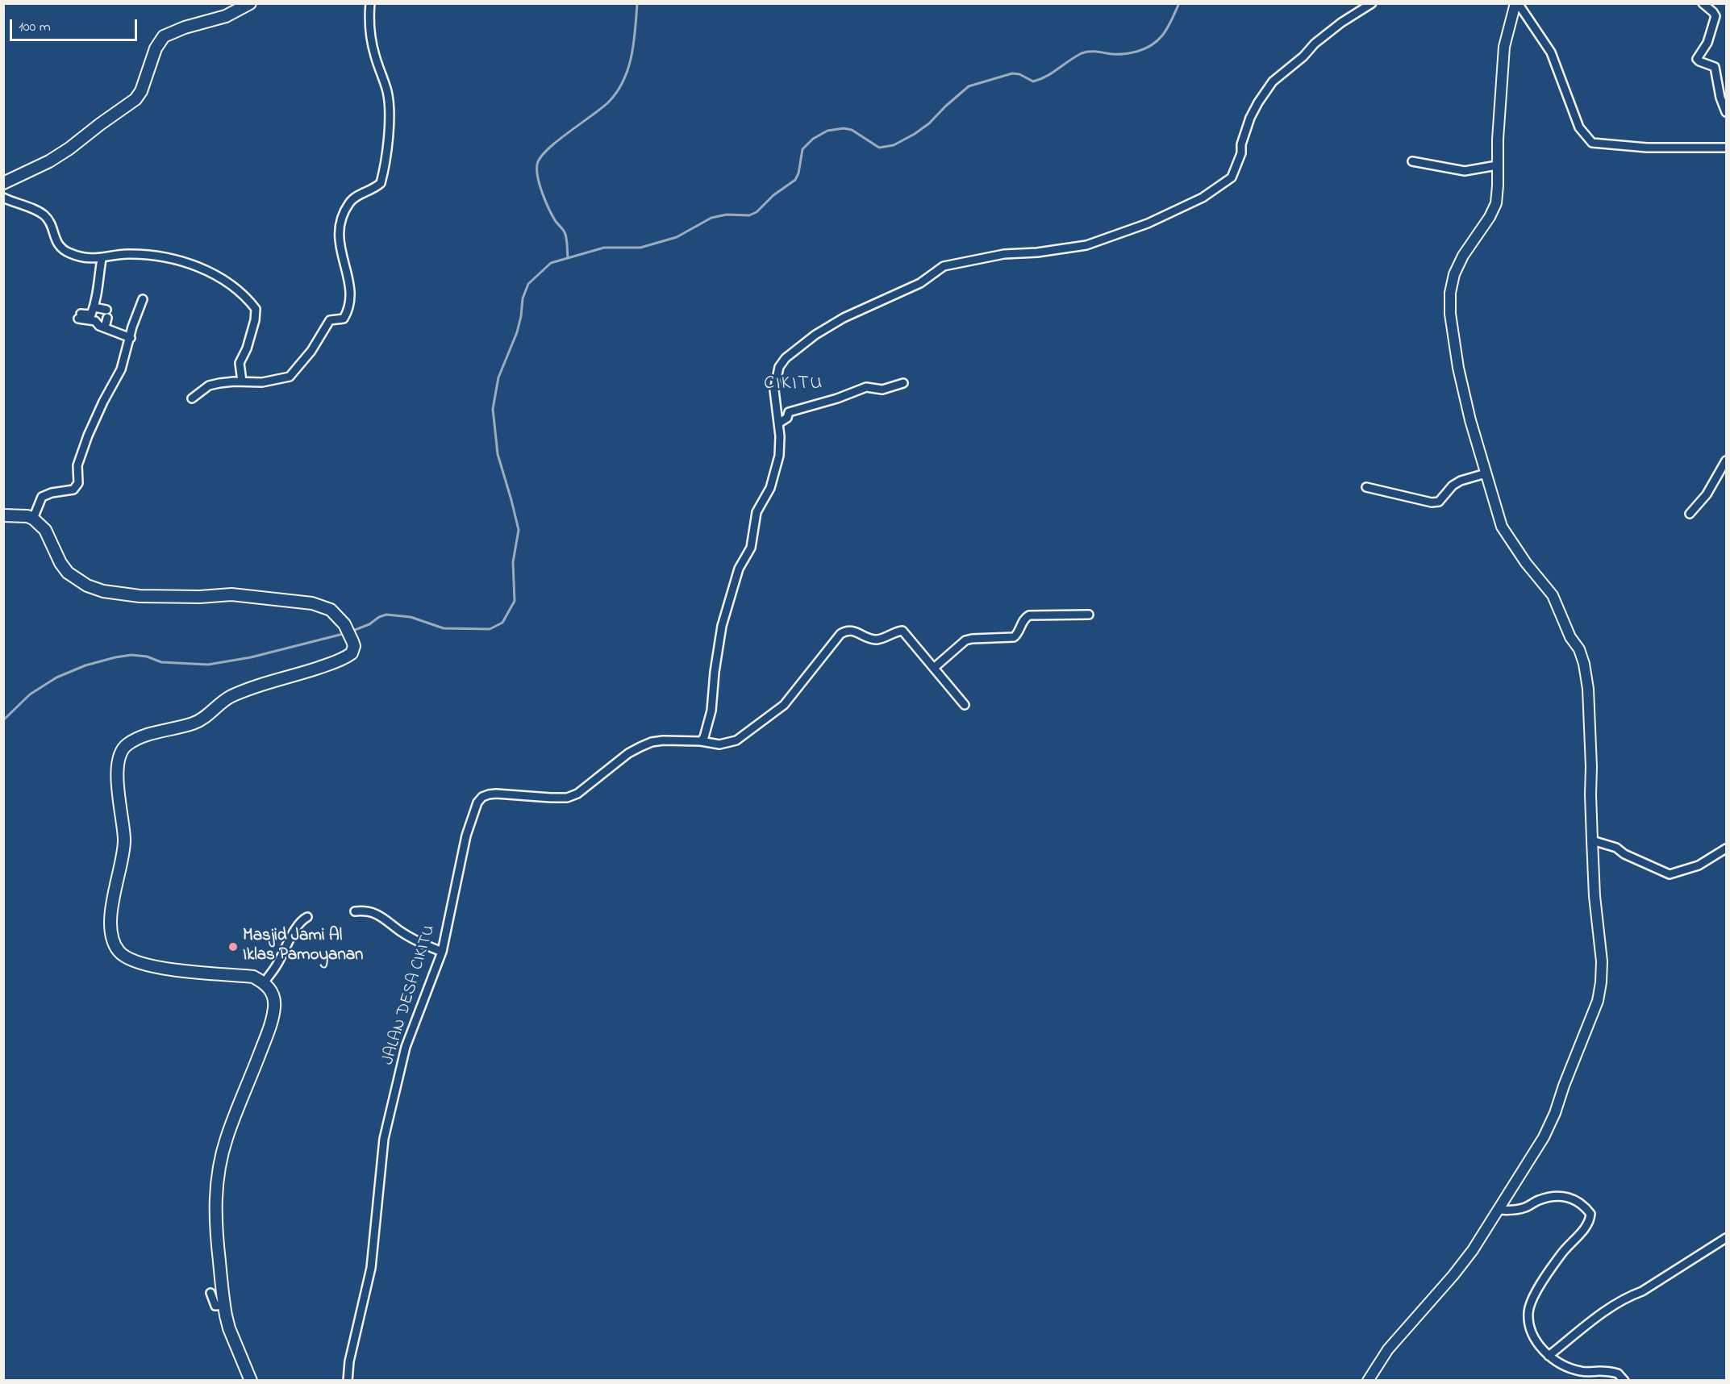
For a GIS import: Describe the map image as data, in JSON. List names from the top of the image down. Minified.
{"streets":{"street":["JALAN DESA CIKITU"]},"districts":["CIKITU"],"places":["Masjid Jami Al Iklas Pamoyanan"],"scale_bar":"100 m"}
